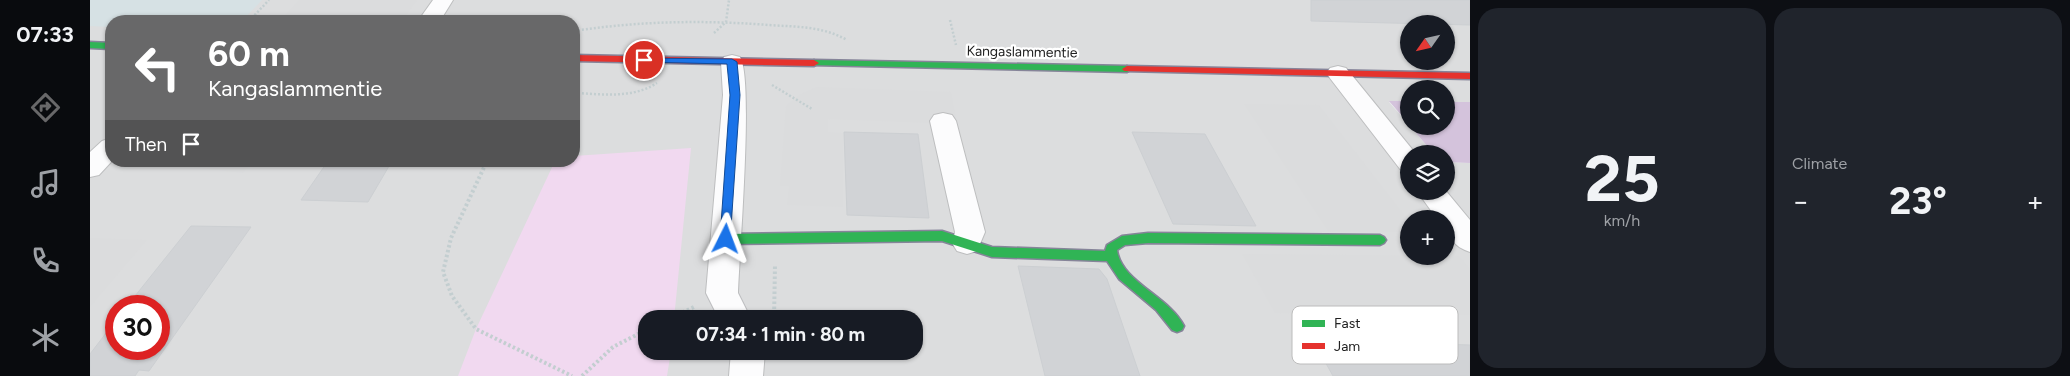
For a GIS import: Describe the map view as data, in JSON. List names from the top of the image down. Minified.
{"streets":{"street":["Kangaslammentie"]},"legend":["Fast","Jam"],"north":"bottom left","page":{"tabs":"07:33","tile":[["25","km/h"],"Climate"],"map_buttons":"+","turn":["60 m","Kangaslammentie"],"then":"Then","heat":["−","23°","+"],"limit":"30","trip":"07:34 · 1 min · 80 m"}}
